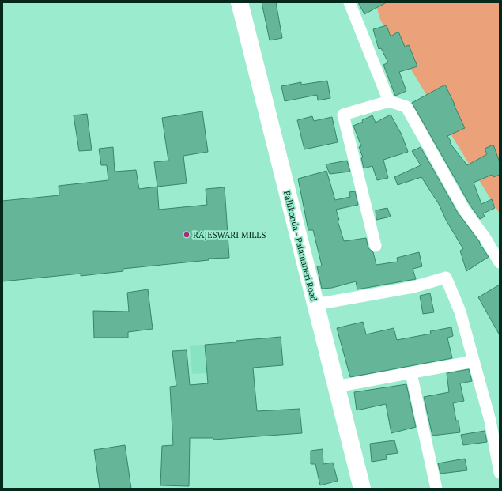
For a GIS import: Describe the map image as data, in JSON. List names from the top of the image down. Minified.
{"streets":{"main road":["Pallikonda - Palamaneri Road"]},"places":["RAJESWARI MILLS"]}
